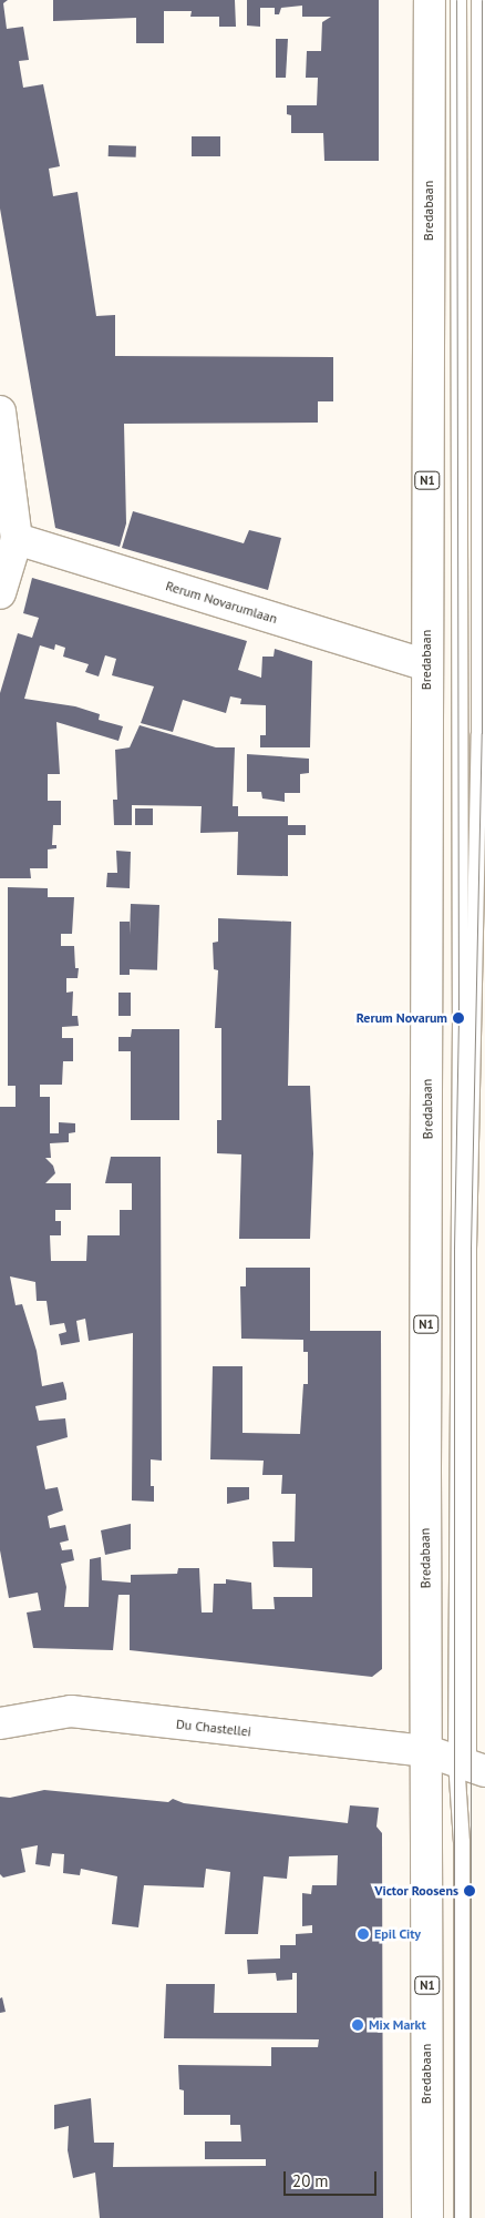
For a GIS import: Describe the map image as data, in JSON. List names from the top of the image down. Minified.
{"streets":{"main road":["Bredabaan","N1","Rerum Novarumlaan","Du Chastellei"]},"crossings":[["Bredabaan","Rerum Novarumlaan"],["Bredabaan","Du Chastellei"]],"places":["Rerum Novarum","Victor Roosens","Epil City","Mix Markt"],"scale_bar":"20 m"}
